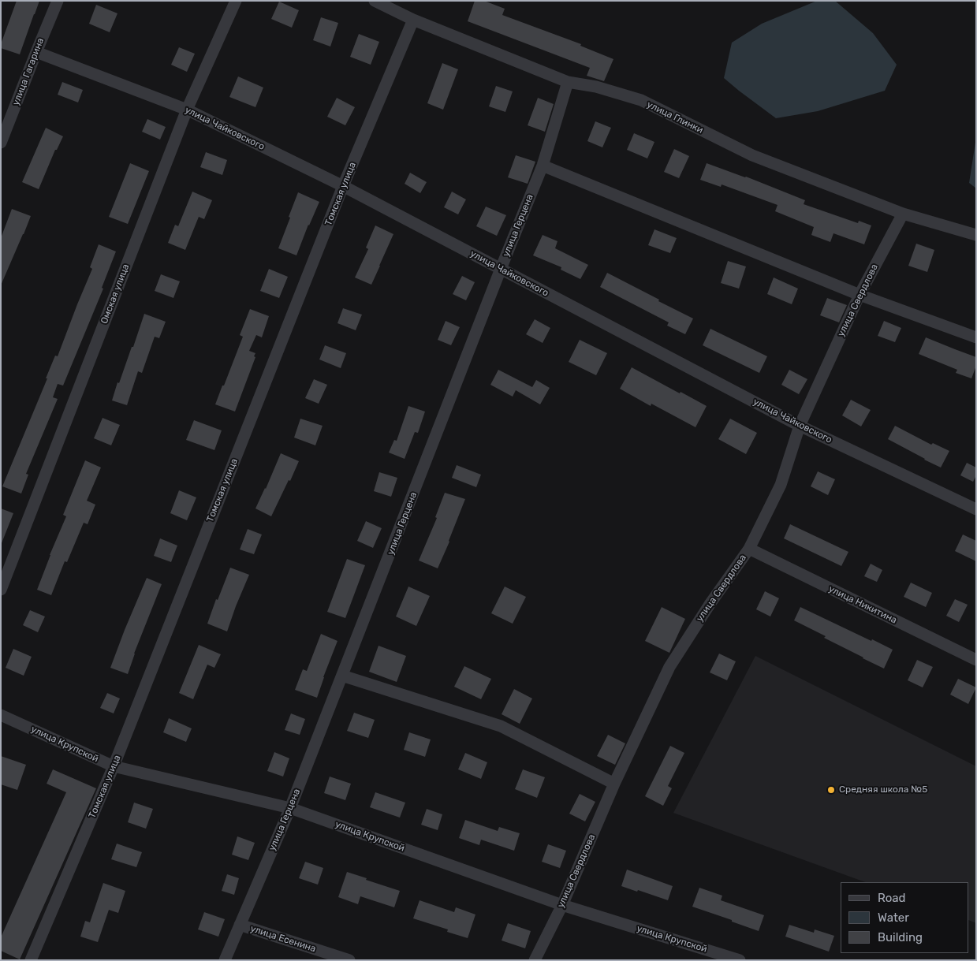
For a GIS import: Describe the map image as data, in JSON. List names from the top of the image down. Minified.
{"streets":{"street":["улица Гагарина","улица Глинки","улица Чайковского","Томская улица","улица Герцена","Омская улица","улица Свердлова","улица Никитина","улица Крупской","улица Есенина"]},"crossings":[["улица Гагарина","улица Чайковского"],["улица Глинки","Томская улица"],["улица Глинки","улица Герцена"],["улица Глинки","улица Свердлова"],["улица Чайковского","Томская улица"],["улица Чайковского","улица Герцена"],["улица Чайковского","Омская улица"],["улица Чайковского","улица Свердлова"],["Томская улица","улица Крупской"],["улица Герцена","улица Крупской"],["улица Герцена","улица Есенина"],["улица Свердлова","улица Никитина"],["улица Свердлова","улица Крупской"]],"places":["Средняя школа №5"],"legend":["Road","Water","Building"]}
